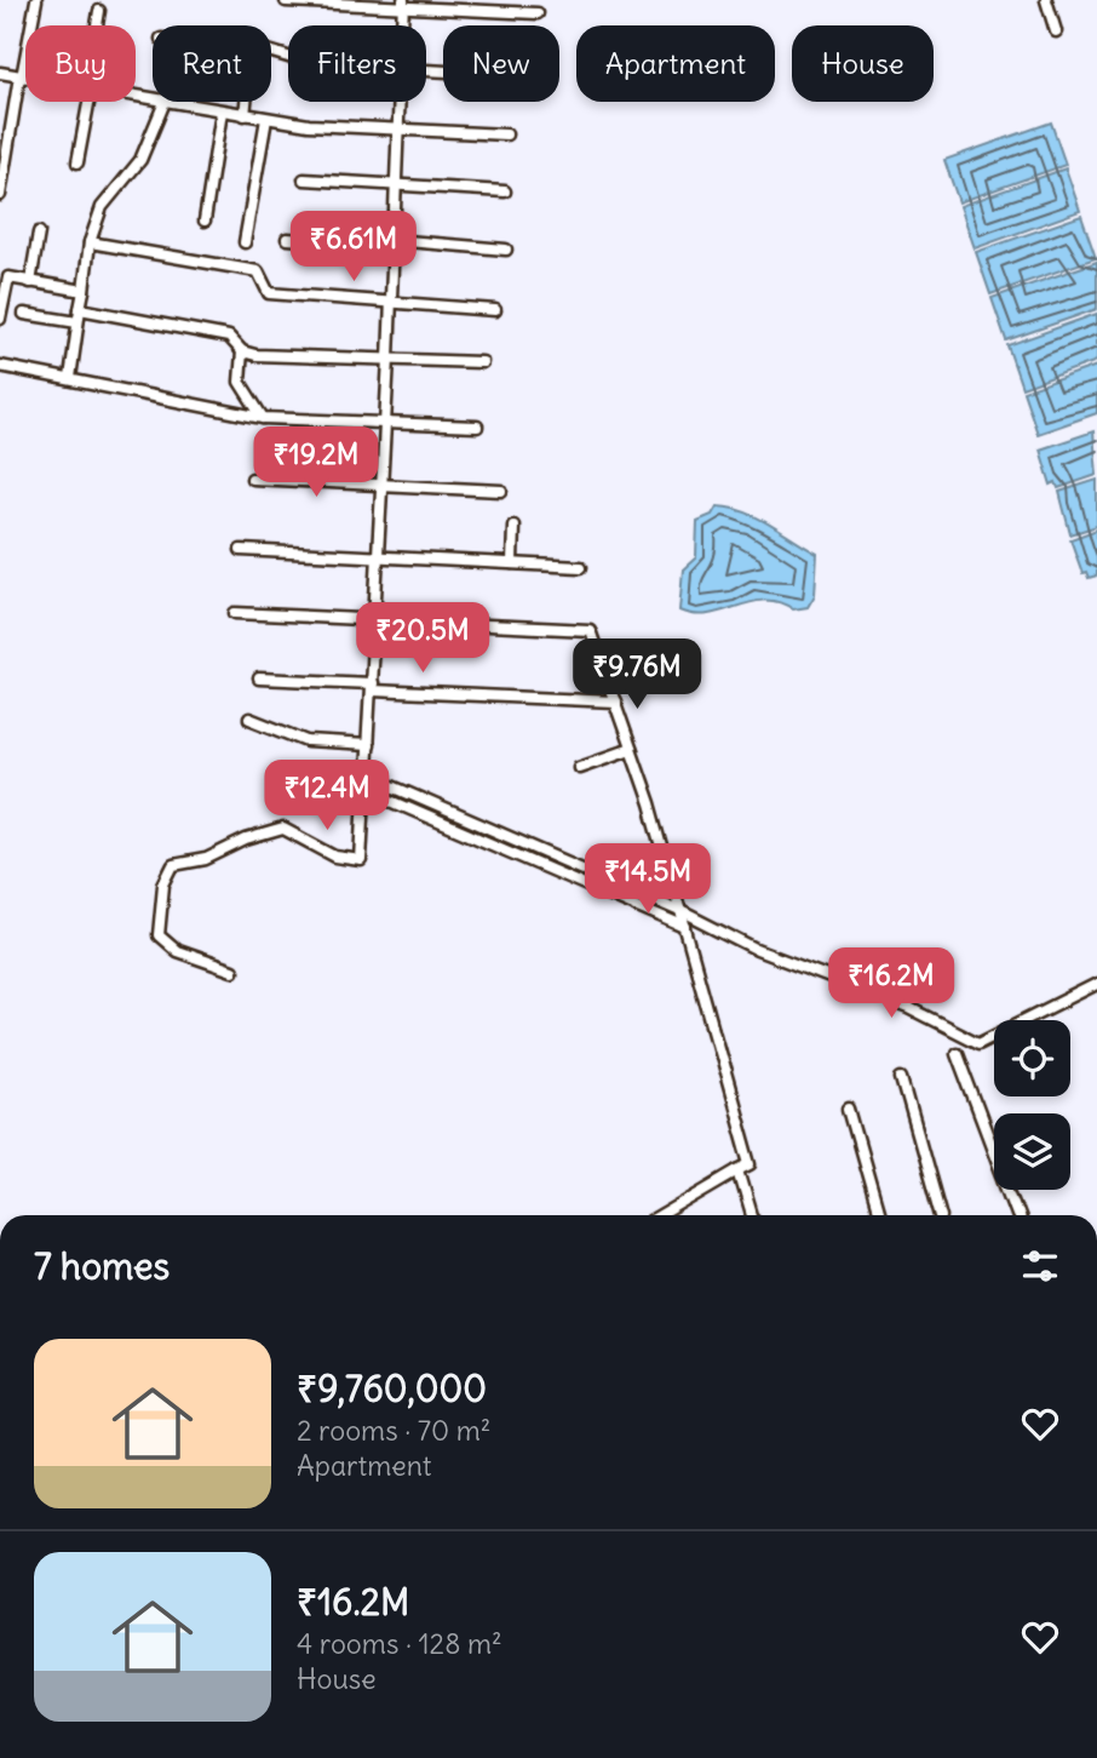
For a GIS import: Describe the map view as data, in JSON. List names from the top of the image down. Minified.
{"page":{"chip":["Buy","Rent","Filters","New","Apartment","House"],"price":["₹6.61M","₹19.2M","₹20.5M","₹9.76M","₹12.4M","₹14.5M","₹16.2M"],"heading":"7 homes","list":[{"name":"₹9,760,000","note":"2 rooms · 70 m² · Apartment"},{"name":"₹16.2M","note":"4 rooms · 128 m² · House"}]}}
